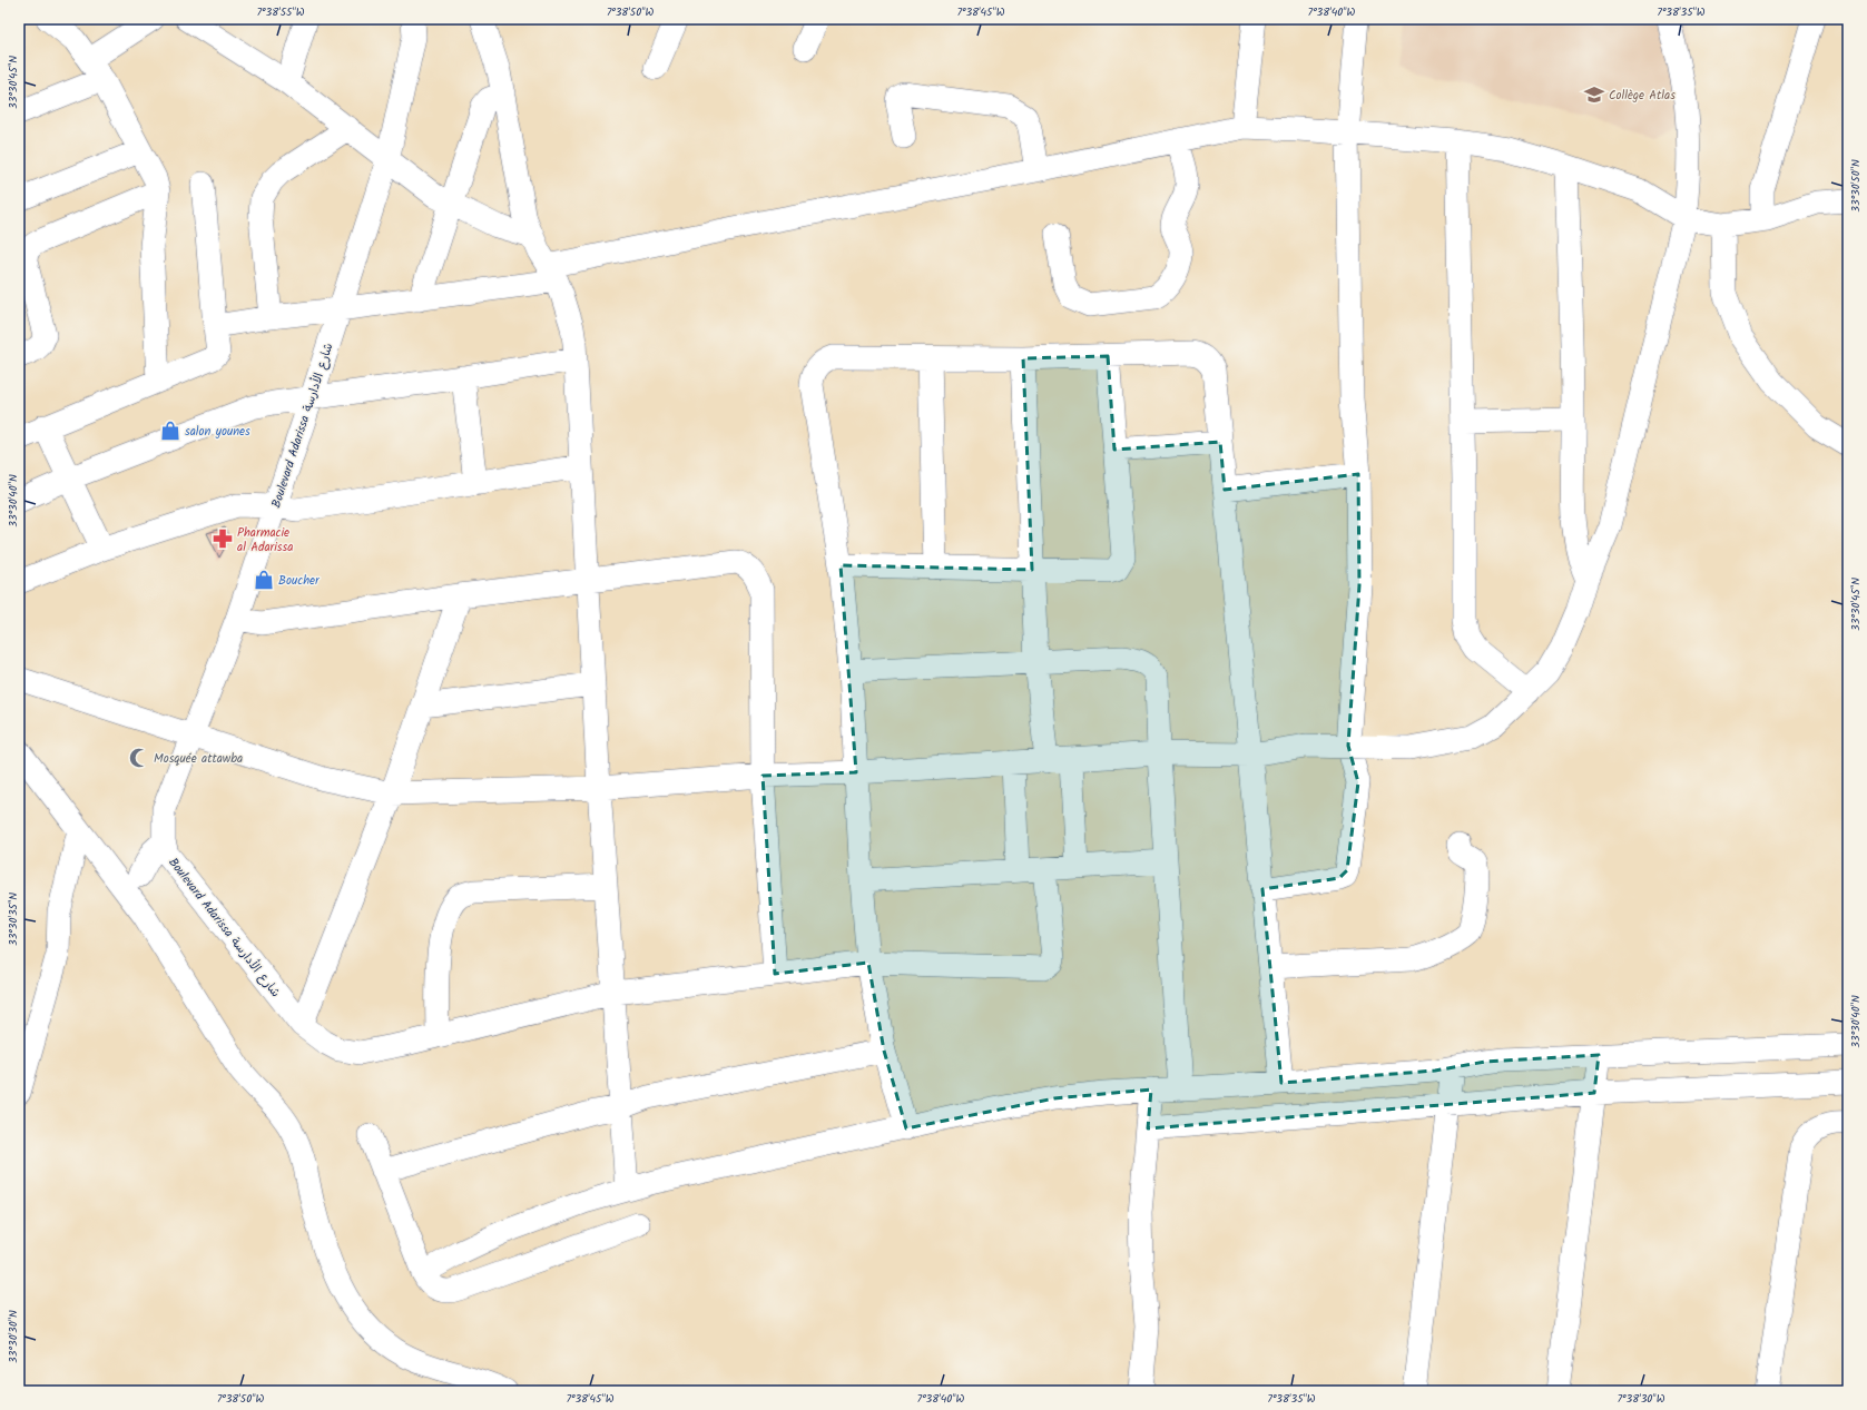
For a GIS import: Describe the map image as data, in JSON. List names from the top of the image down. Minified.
{"streets":{"street":["Boulevard Adarissa شارع الأدارسة"]},"places":{"school or university":["Collège Atlas"],"shop":["salon younes","Boucher"],"pharmacy":["Pharmacie al Adarissa"],"mosque":["Mosquée attawba"]},"coordinates":["7°38'55\"W","7°38'50\"W","7°38'45\"W","7°38'40\"W","7°38'35\"W","33°30'45\"N","33°30'50\"N","33°30'40\"N","33°30'35\"N","33°30'30\"N","7°38'30\"W"]}
